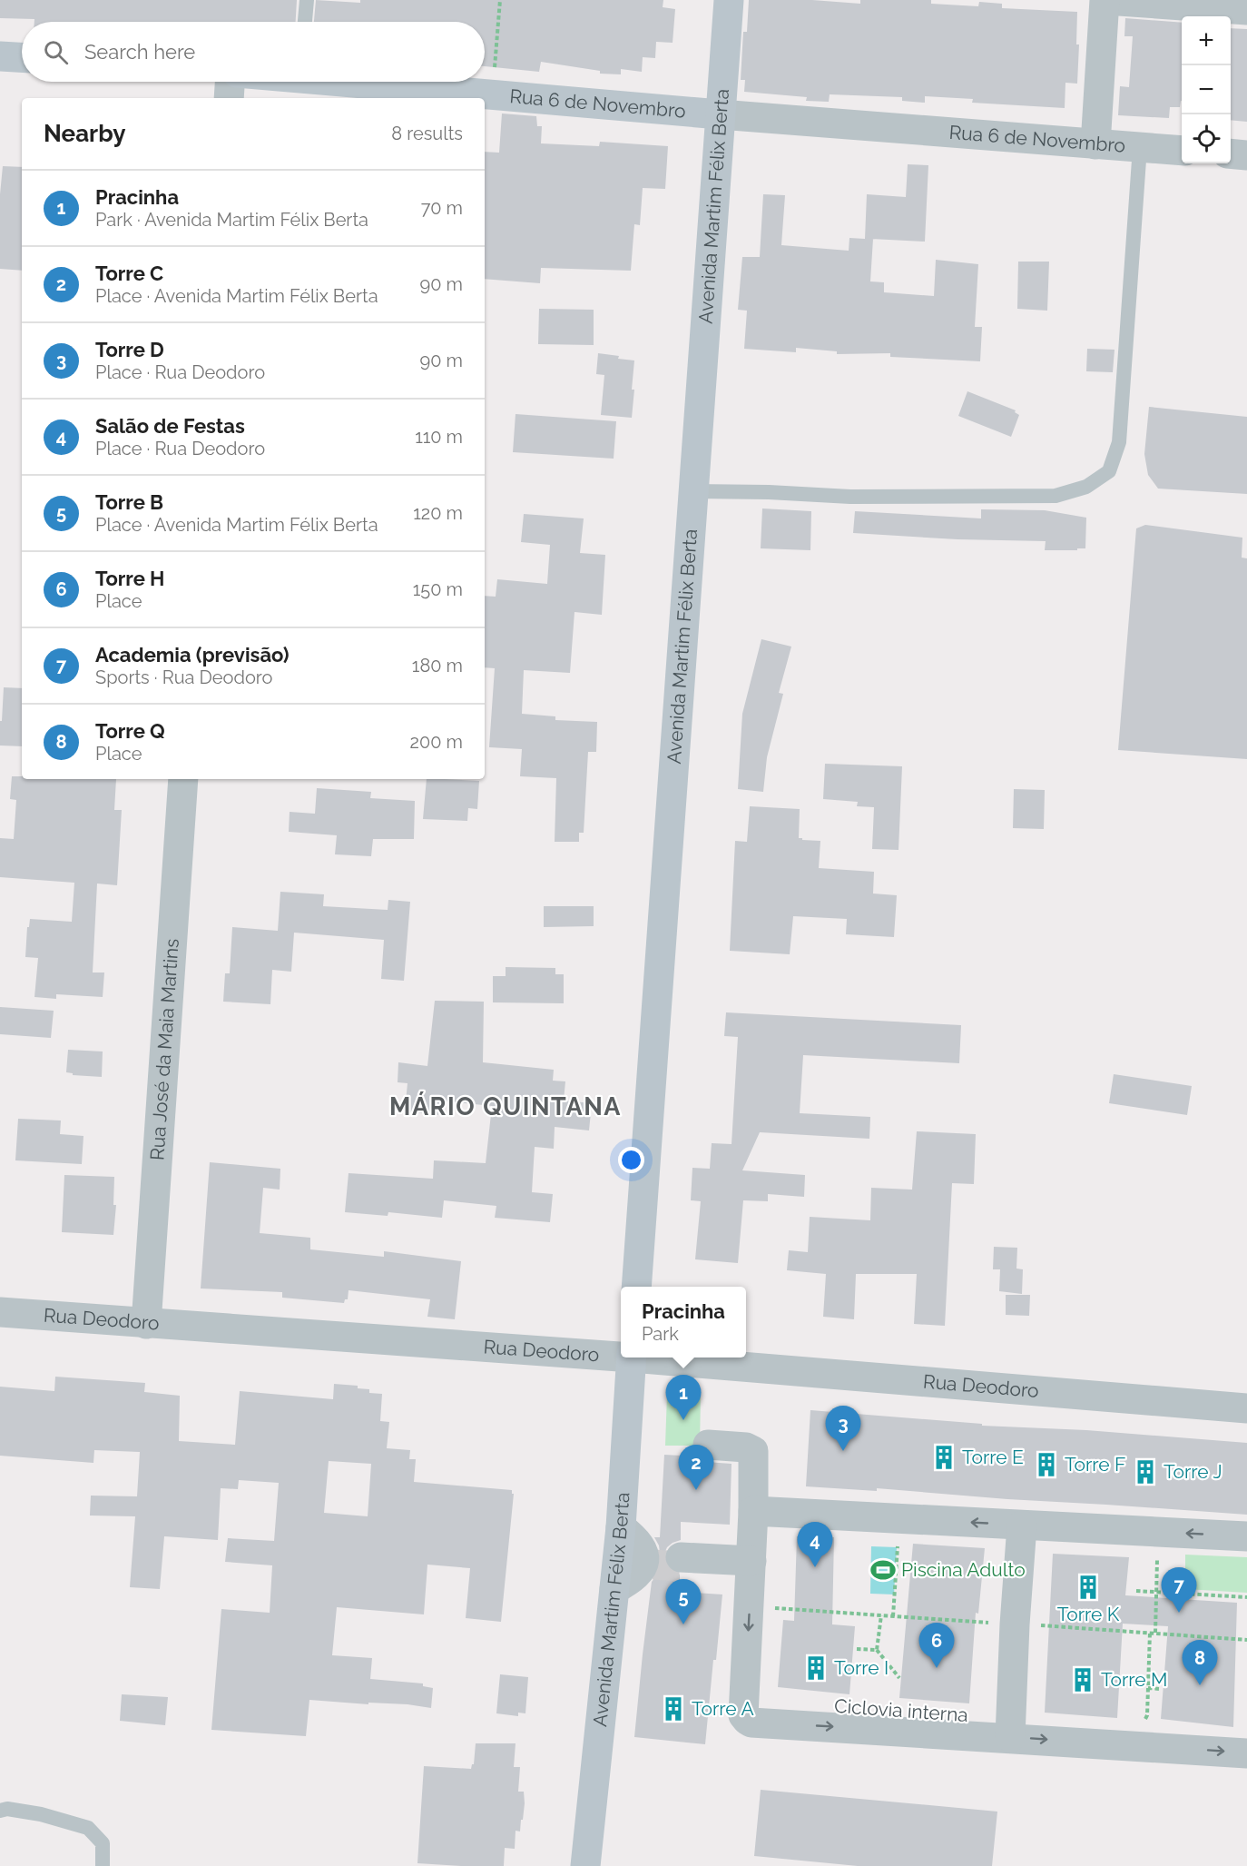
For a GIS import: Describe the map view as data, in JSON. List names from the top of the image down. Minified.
{"streets":{"street":["Rua 6 de Novembro","Avenida Martim Félix Berta","Rua José da Maia Martins","Rua Deodoro"]},"crossings":[["Rua 6 de Novembro","Avenida Martim Félix Berta"],["Rua José da Maia Martins","Rua Deodoro"]],"districts":["MÁRIO QUINTANA"],"places":{"building":["Torre E","Torre F","Torre J","Torre K","Torre I","Torre M","Torre A"],"sports":["Piscina Adulto"]},"page":{"map_buttons":["+","−"],"search":"Search here","heading":["Nearby","8 results"],"list":[{"mark":"1","name":"Pracinha","note":"Park · Avenida Martim Félix Berta","value":"70 m"},{"mark":"2","name":"Torre C","note":"Place · Avenida Martim Félix Berta","value":"90 m"},{"mark":"3","name":"Torre D","note":"Place · Rua Deodoro","value":"90 m"},{"mark":"4","name":"Salão de Festas","note":"Place · Rua Deodoro","value":"110 m"},{"mark":"5","name":"Torre B","note":"Place · Avenida Martim Félix Berta","value":"120 m"},{"mark":"6","name":"Torre H","note":"Place","value":"150 m"},{"mark":"7","name":"Academia (previsão)","note":"Sports · Rua Deodoro","value":"180 m"},{"mark":"8","name":"Torre Q","note":"Place","value":"200 m"}],"popup":["Pracinha","Park"],"pins":["1","3","2","4","7","5","6","8"]}}
